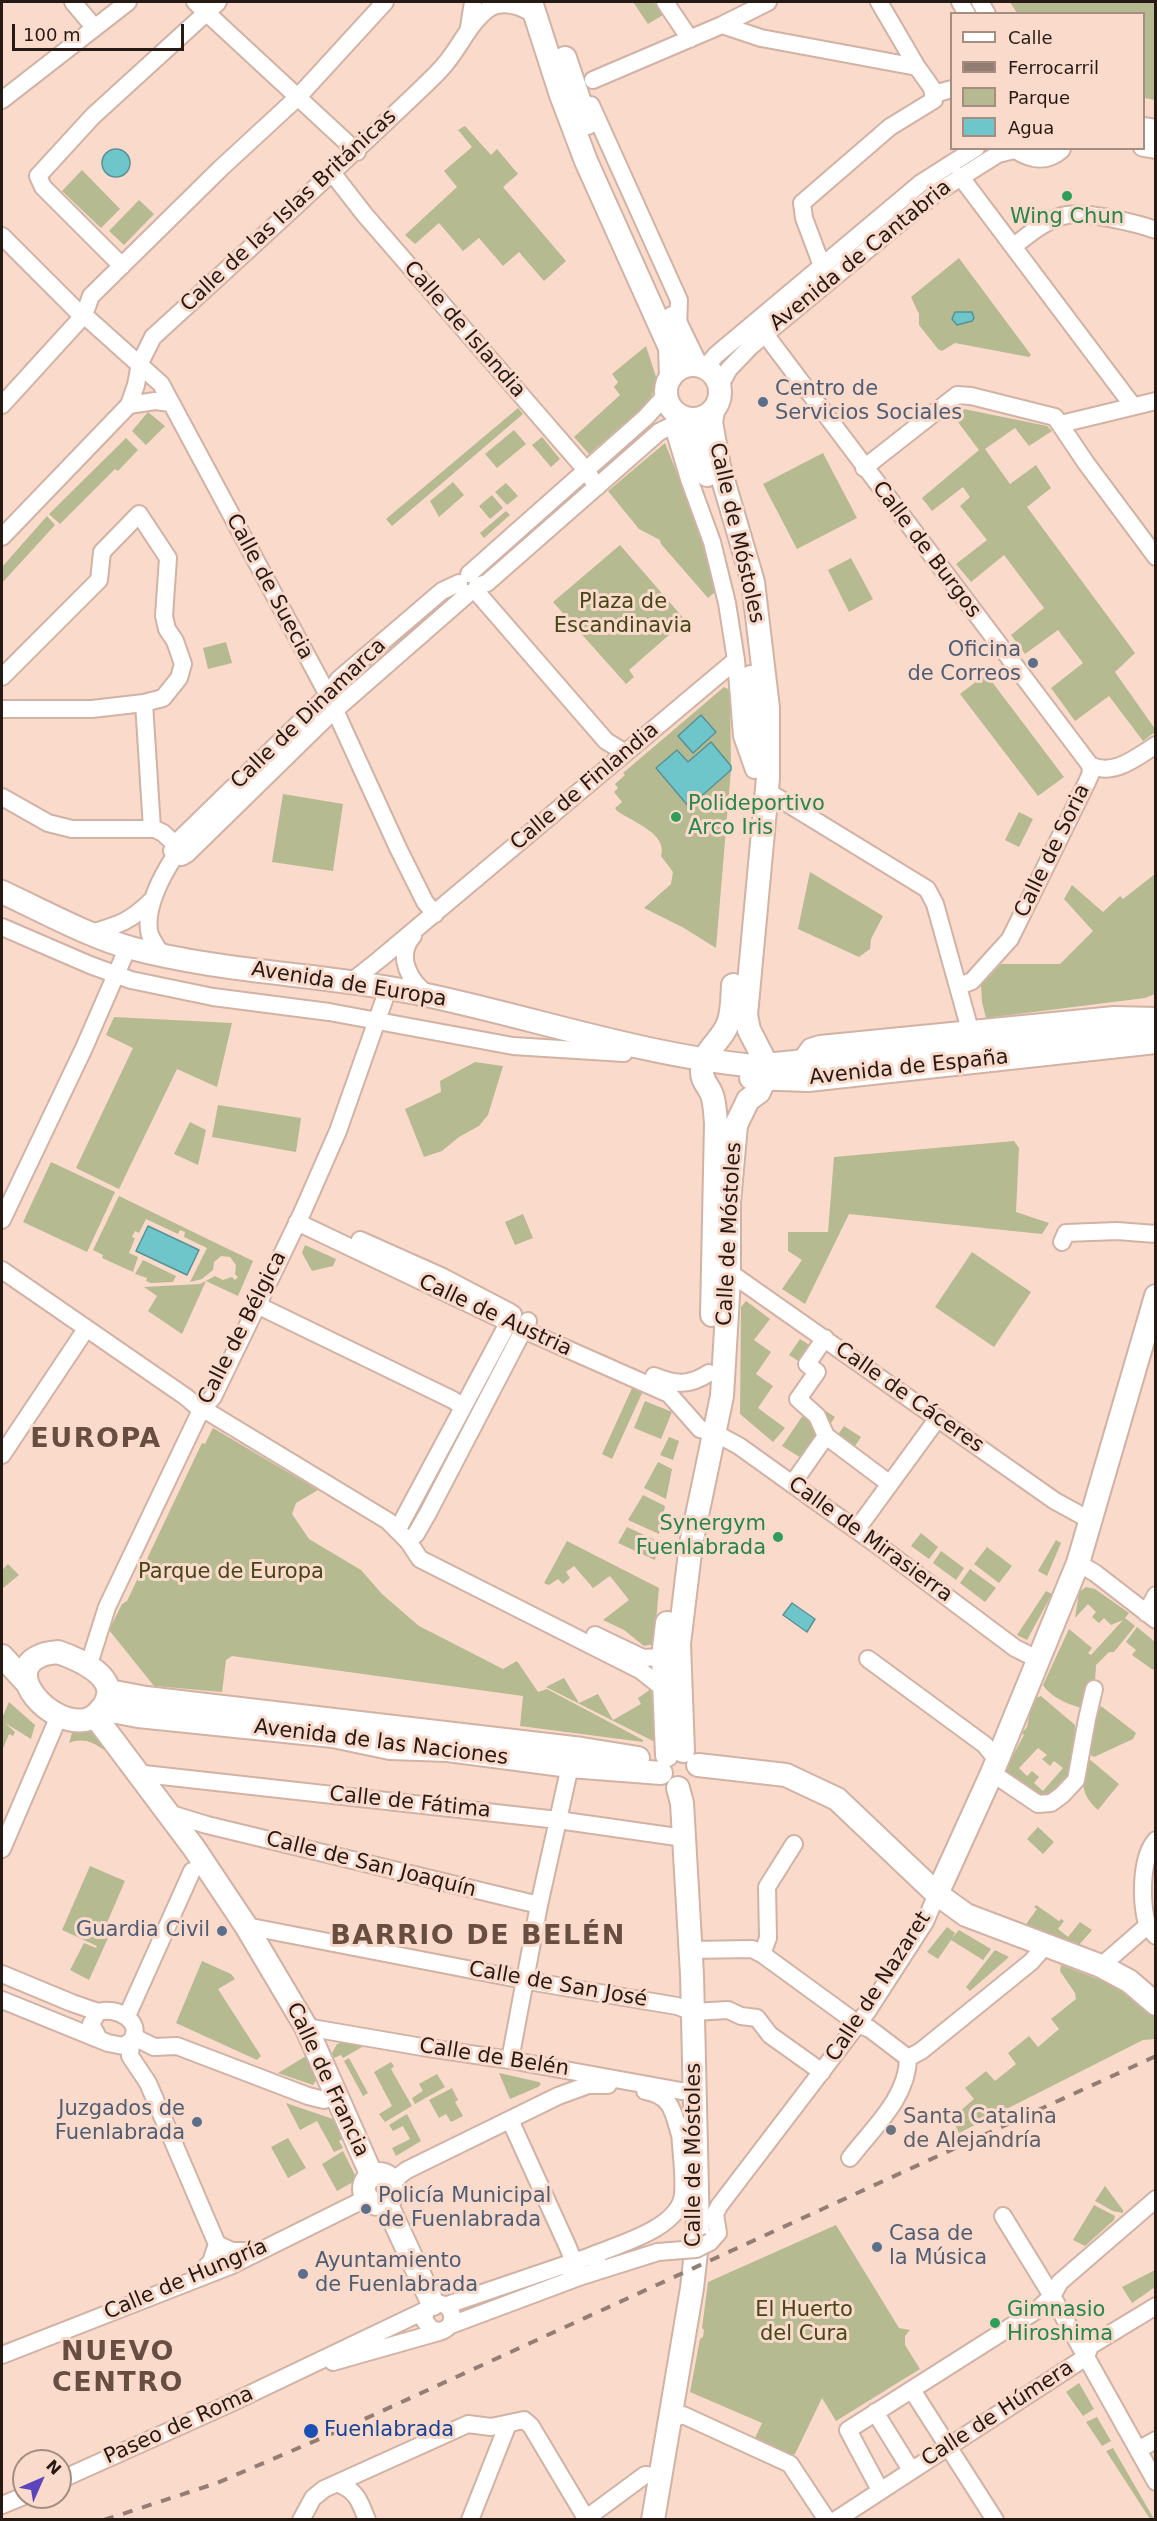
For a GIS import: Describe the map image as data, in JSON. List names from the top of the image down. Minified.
{"streets":{"main road":["Calle de Móstoles","Avenida de Europa","Avenida de España","Avenida de las Naciones","Calle de Nazaret","Calle de Francia"],"street":["Calle de las Islas Británicas","Avenida de Cantabria","Calle de Islandia","Calle de Burgos","Calle de Suecia","Calle de Dinamarca","Calle de Finlandia","Calle de Soria","Calle de Austria","Calle de Bélgica","Calle de Cáceres","Calle de Mirasierra","Calle de Fátima","Calle de San Joaquín","Calle de San José","Calle de Belén","Calle de Hungría","Calle de Húmera","Paseo de Roma"]},"crossings":[["Calle de las Islas Británicas","Calle de Islandia"],["Calle de las Islas Británicas","Calle de Suecia"],["Avenida de Cantabria","Calle de Móstoles"],["Avenida de Cantabria","Calle de Burgos"],["Avenida de Cantabria","Calle de Dinamarca"],["Calle de Islandia","Calle de Dinamarca"],["Calle de Móstoles","Calle de Dinamarca"],["Calle de Móstoles","Calle de Finlandia"],["Calle de Móstoles","Avenida de Europa"],["Calle de Móstoles","Avenida de España"],["Calle de Móstoles","Calle de Austria"],["Calle de Móstoles","Calle de Cáceres"],["Calle de Móstoles","Calle de Mirasierra"],["Calle de Móstoles","Avenida de las Naciones"],["Calle de Móstoles","Calle de Fátima"],["Calle de Móstoles","Calle de San José"],["Calle de Móstoles","Calle de Belén"],["Calle de Burgos","Calle de Soria"],["Calle de Suecia","Calle de Dinamarca"],["Calle de Suecia","Calle de Finlandia"],["Calle de Dinamarca","Avenida de Europa"],["Calle de Finlandia","Avenida de Europa"],["Avenida de Europa","Avenida de España"],["Avenida de Europa","Calle de Bélgica"],["Calle de Austria","Calle de Bélgica"],["Calle de Austria","Calle de Mirasierra"],["Calle de Bélgica","Avenida de las Naciones"],["Calle de Bélgica","Calle de Francia"],["Calle de Cáceres","Calle de Nazaret"],["Calle de Mirasierra","Calle de Nazaret"],["Avenida de las Naciones","Calle de Francia"],["Calle de Fátima","Calle de Francia"],["Calle de San Joaquín","Calle de Francia"],["Calle de San José","Calle de Nazaret"],["Calle de San José","Calle de Francia"],["Calle de Nazaret","Paseo de Roma"],["Calle de Belén","Calle de Francia"]],"districts":["EUROPA","BARRIO DE BELÉN","NUEVO CENTRO"],"parks":["Plaza de Escandinavia","Parque de Europa","El Huerto del Cura"],"places":["Wing Chun","Centro de Servicios Sociales","Oficina de Correos","Polideportivo Arco Iris","Synergym Fuenlabrada","Guardia Civil","Juzgados de Fuenlabrada","Santa Catalina de Alejandría","Policía Municipal de Fuenlabrada","Casa de la Música","Ayuntamiento de Fuenlabrada","Gimnasio Hiroshima","Fuenlabrada"],"legend":["Calle","Ferrocarril","Parque","Agua"],"scale_bar":"100 m","north":"top right"}
